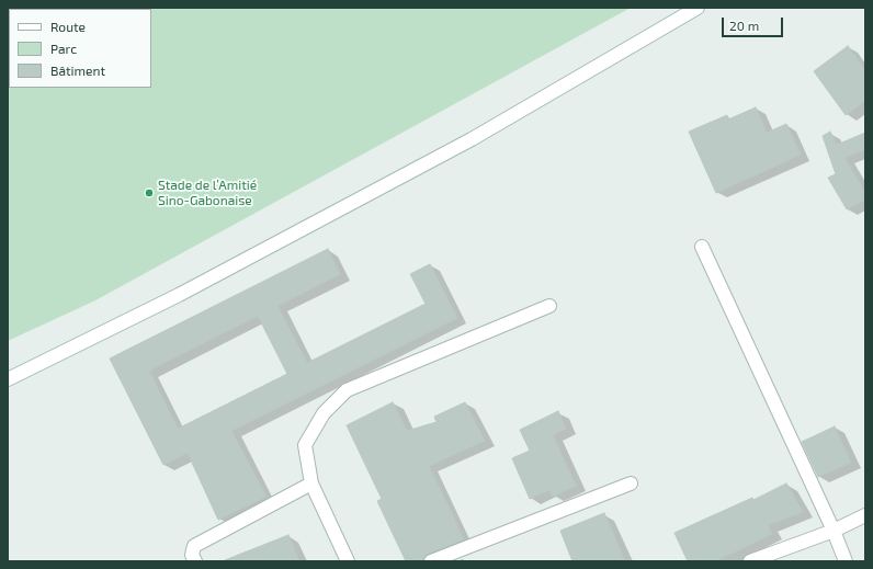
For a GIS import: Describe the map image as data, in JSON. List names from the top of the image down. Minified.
{"places":["Stade de l’Amitié Sino-Gabonaise"],"legend":["Route","Parc","Bâtiment"],"scale_bar":"20 m"}
